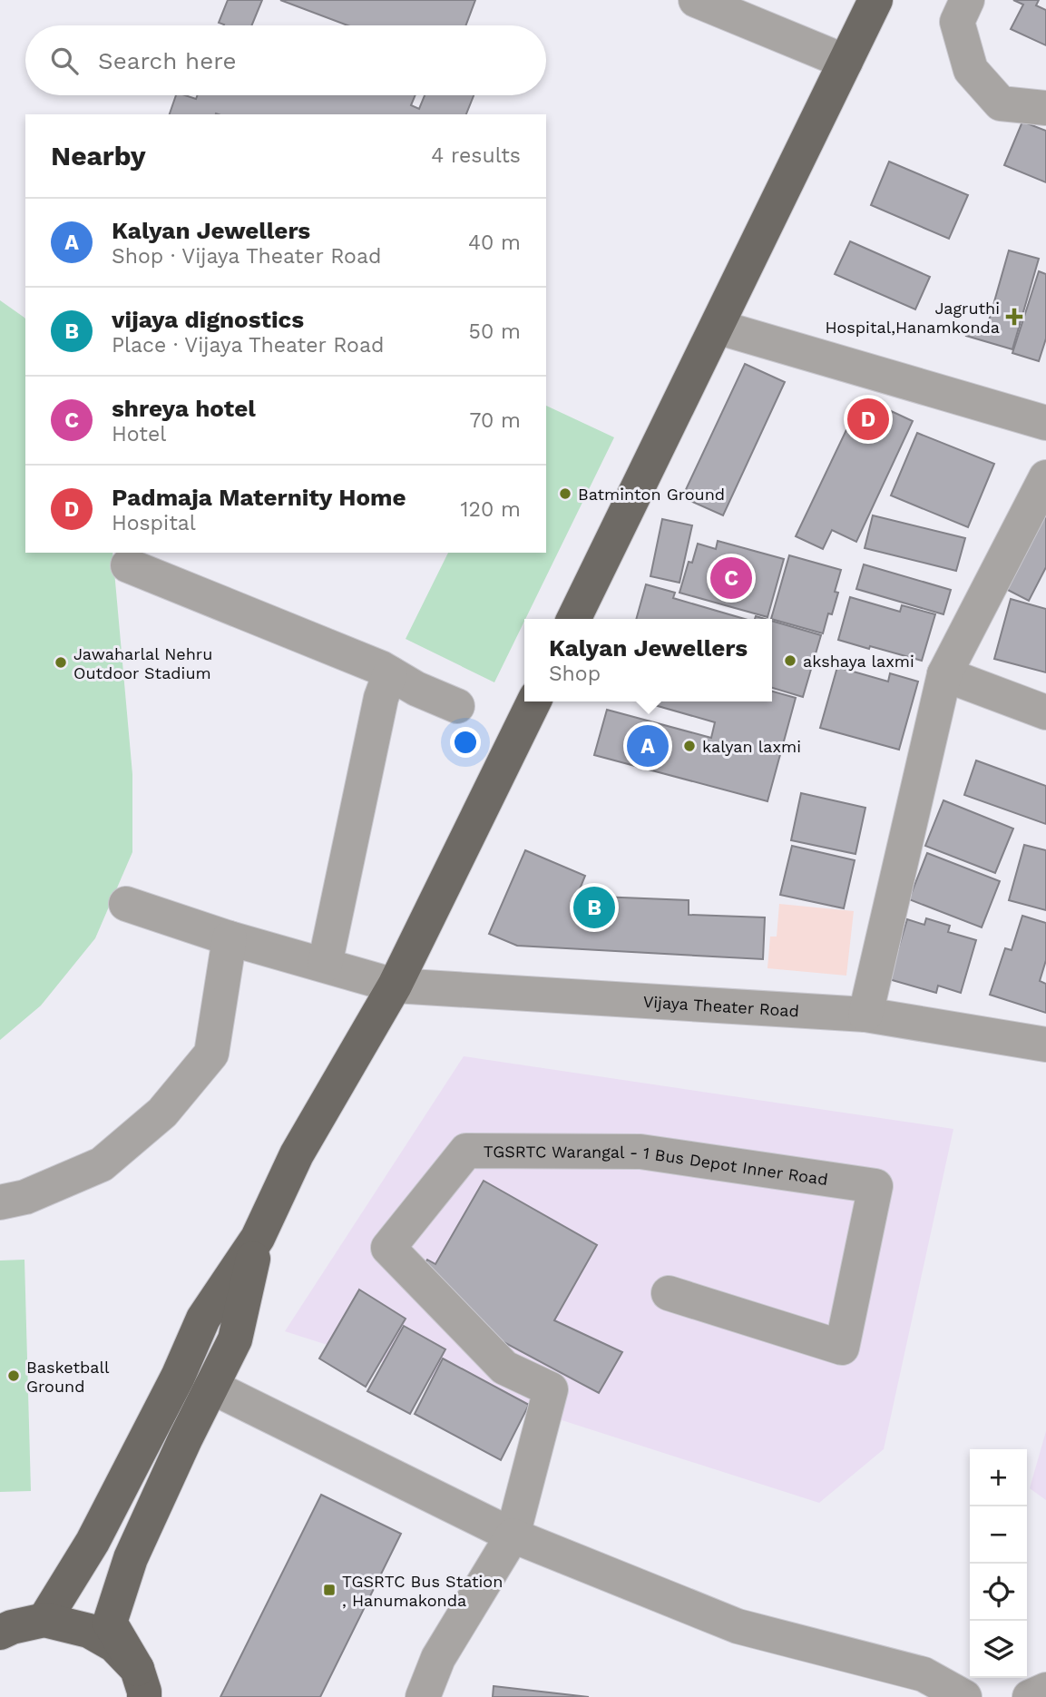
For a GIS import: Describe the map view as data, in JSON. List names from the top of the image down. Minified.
{"streets":{"street":["Vijaya Theater Road","TGSRTC Warangal - 1 Bus Depot Inner Road"]},"places":{"health":["Jagruthi Hospital,Hanamkonda"],"other":["Batminton Ground","akshaya laxmi","Jawaharlal Nehru Outdoor Stadium","kalyan laxmi","Basketball Ground"],"transit":["TGSRTC Bus Station , Hanumakonda"]},"page":{"search":"Search here","heading":["Nearby","4 results"],"list":[{"mark":"A","name":"Kalyan Jewellers","note":"Shop · Vijaya Theater Road","value":"40 m"},{"mark":"B","name":"vijaya dignostics","note":"Place · Vijaya Theater Road","value":"50 m"},{"mark":"C","name":"shreya hotel","note":"Hotel","value":"70 m"},{"mark":"D","name":"Padmaja Maternity Home","note":"Hospital","value":"120 m"}],"pins":["D","C","A","B"],"popup":["Kalyan Jewellers","Shop"],"map_buttons":["+","−"]}}
